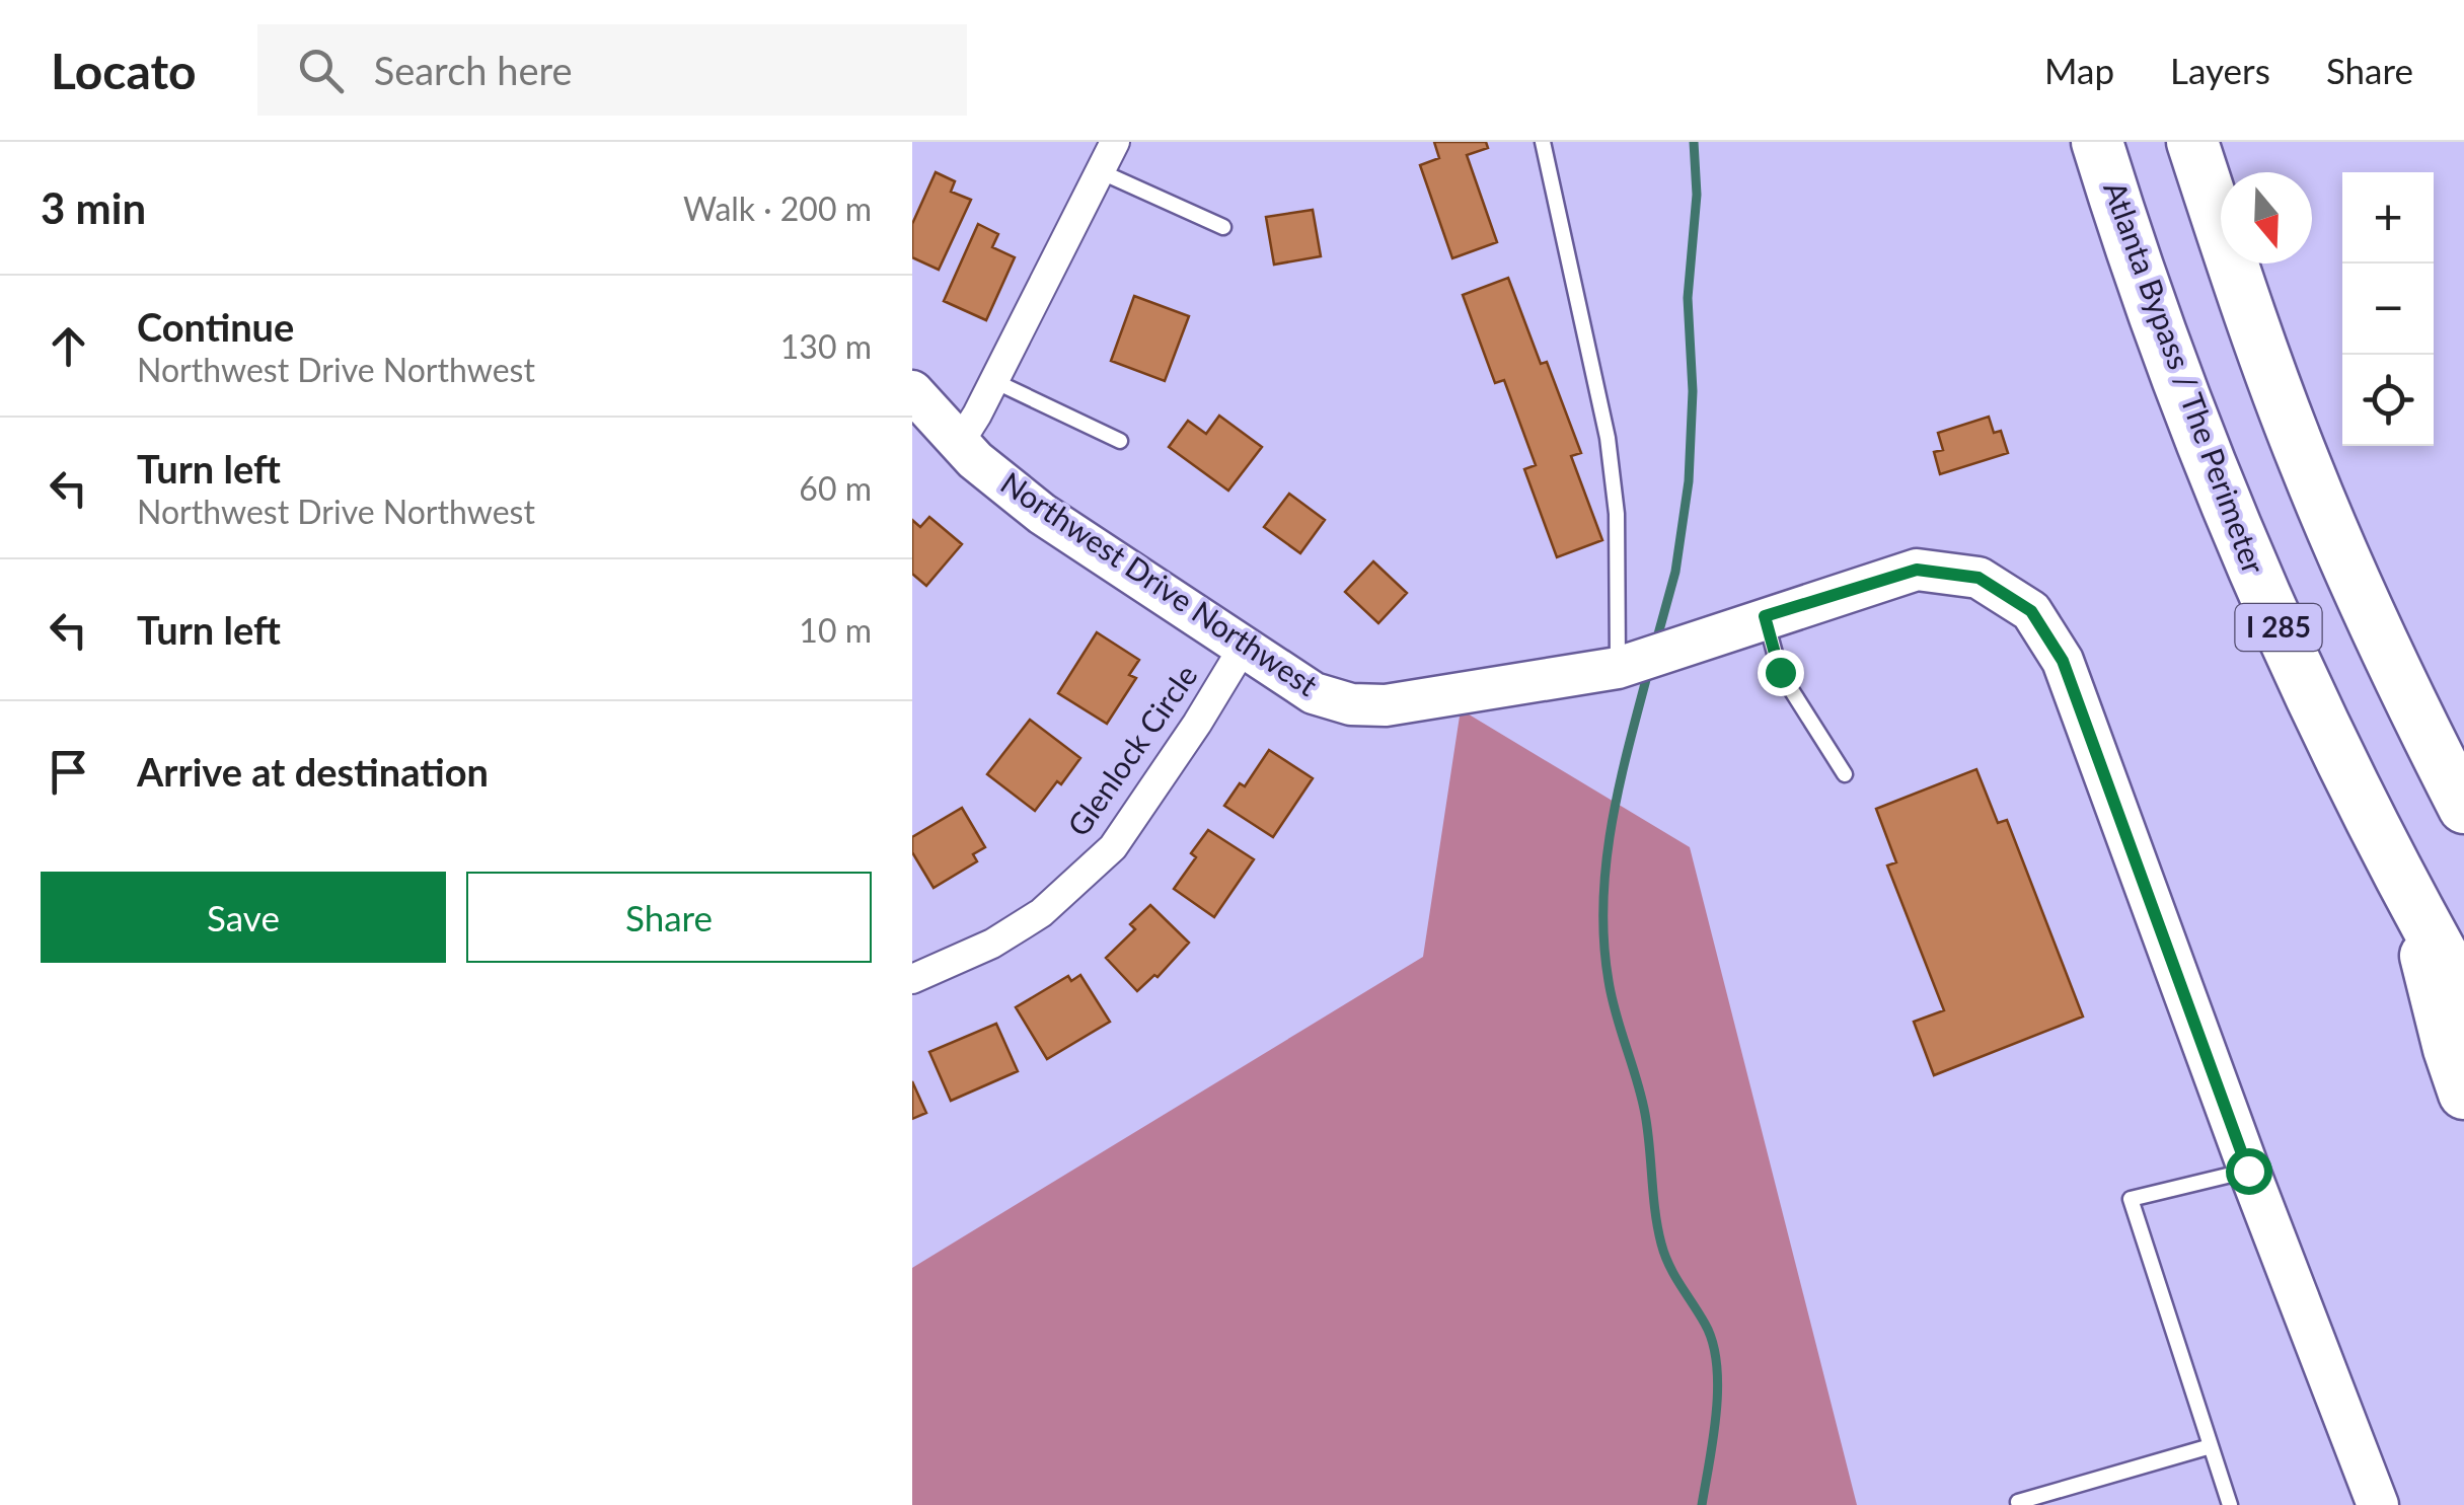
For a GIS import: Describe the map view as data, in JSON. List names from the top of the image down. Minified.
{"streets":{"highway":["Atlanta Bypass / The Perimeter","I 285"],"street":["Northwest Drive Northwest","Glenlock Circle"]},"crossings":[["Northwest Drive Northwest","Glenlock Circle"]],"north":"bottom","page":{"header":"Locato","search":"Search here","nav":["Map","Layers","Share"],"heading":["3 min","Walk · 200 m"],"map_buttons":["+","−"],"list":[["Continue","Northwest Drive Northwest","130 m"],["Turn left","Northwest Drive Northwest","60 m"],["Turn left","10 m"],"Arrive at destination"],"buttons":["Save","Share"]}}
